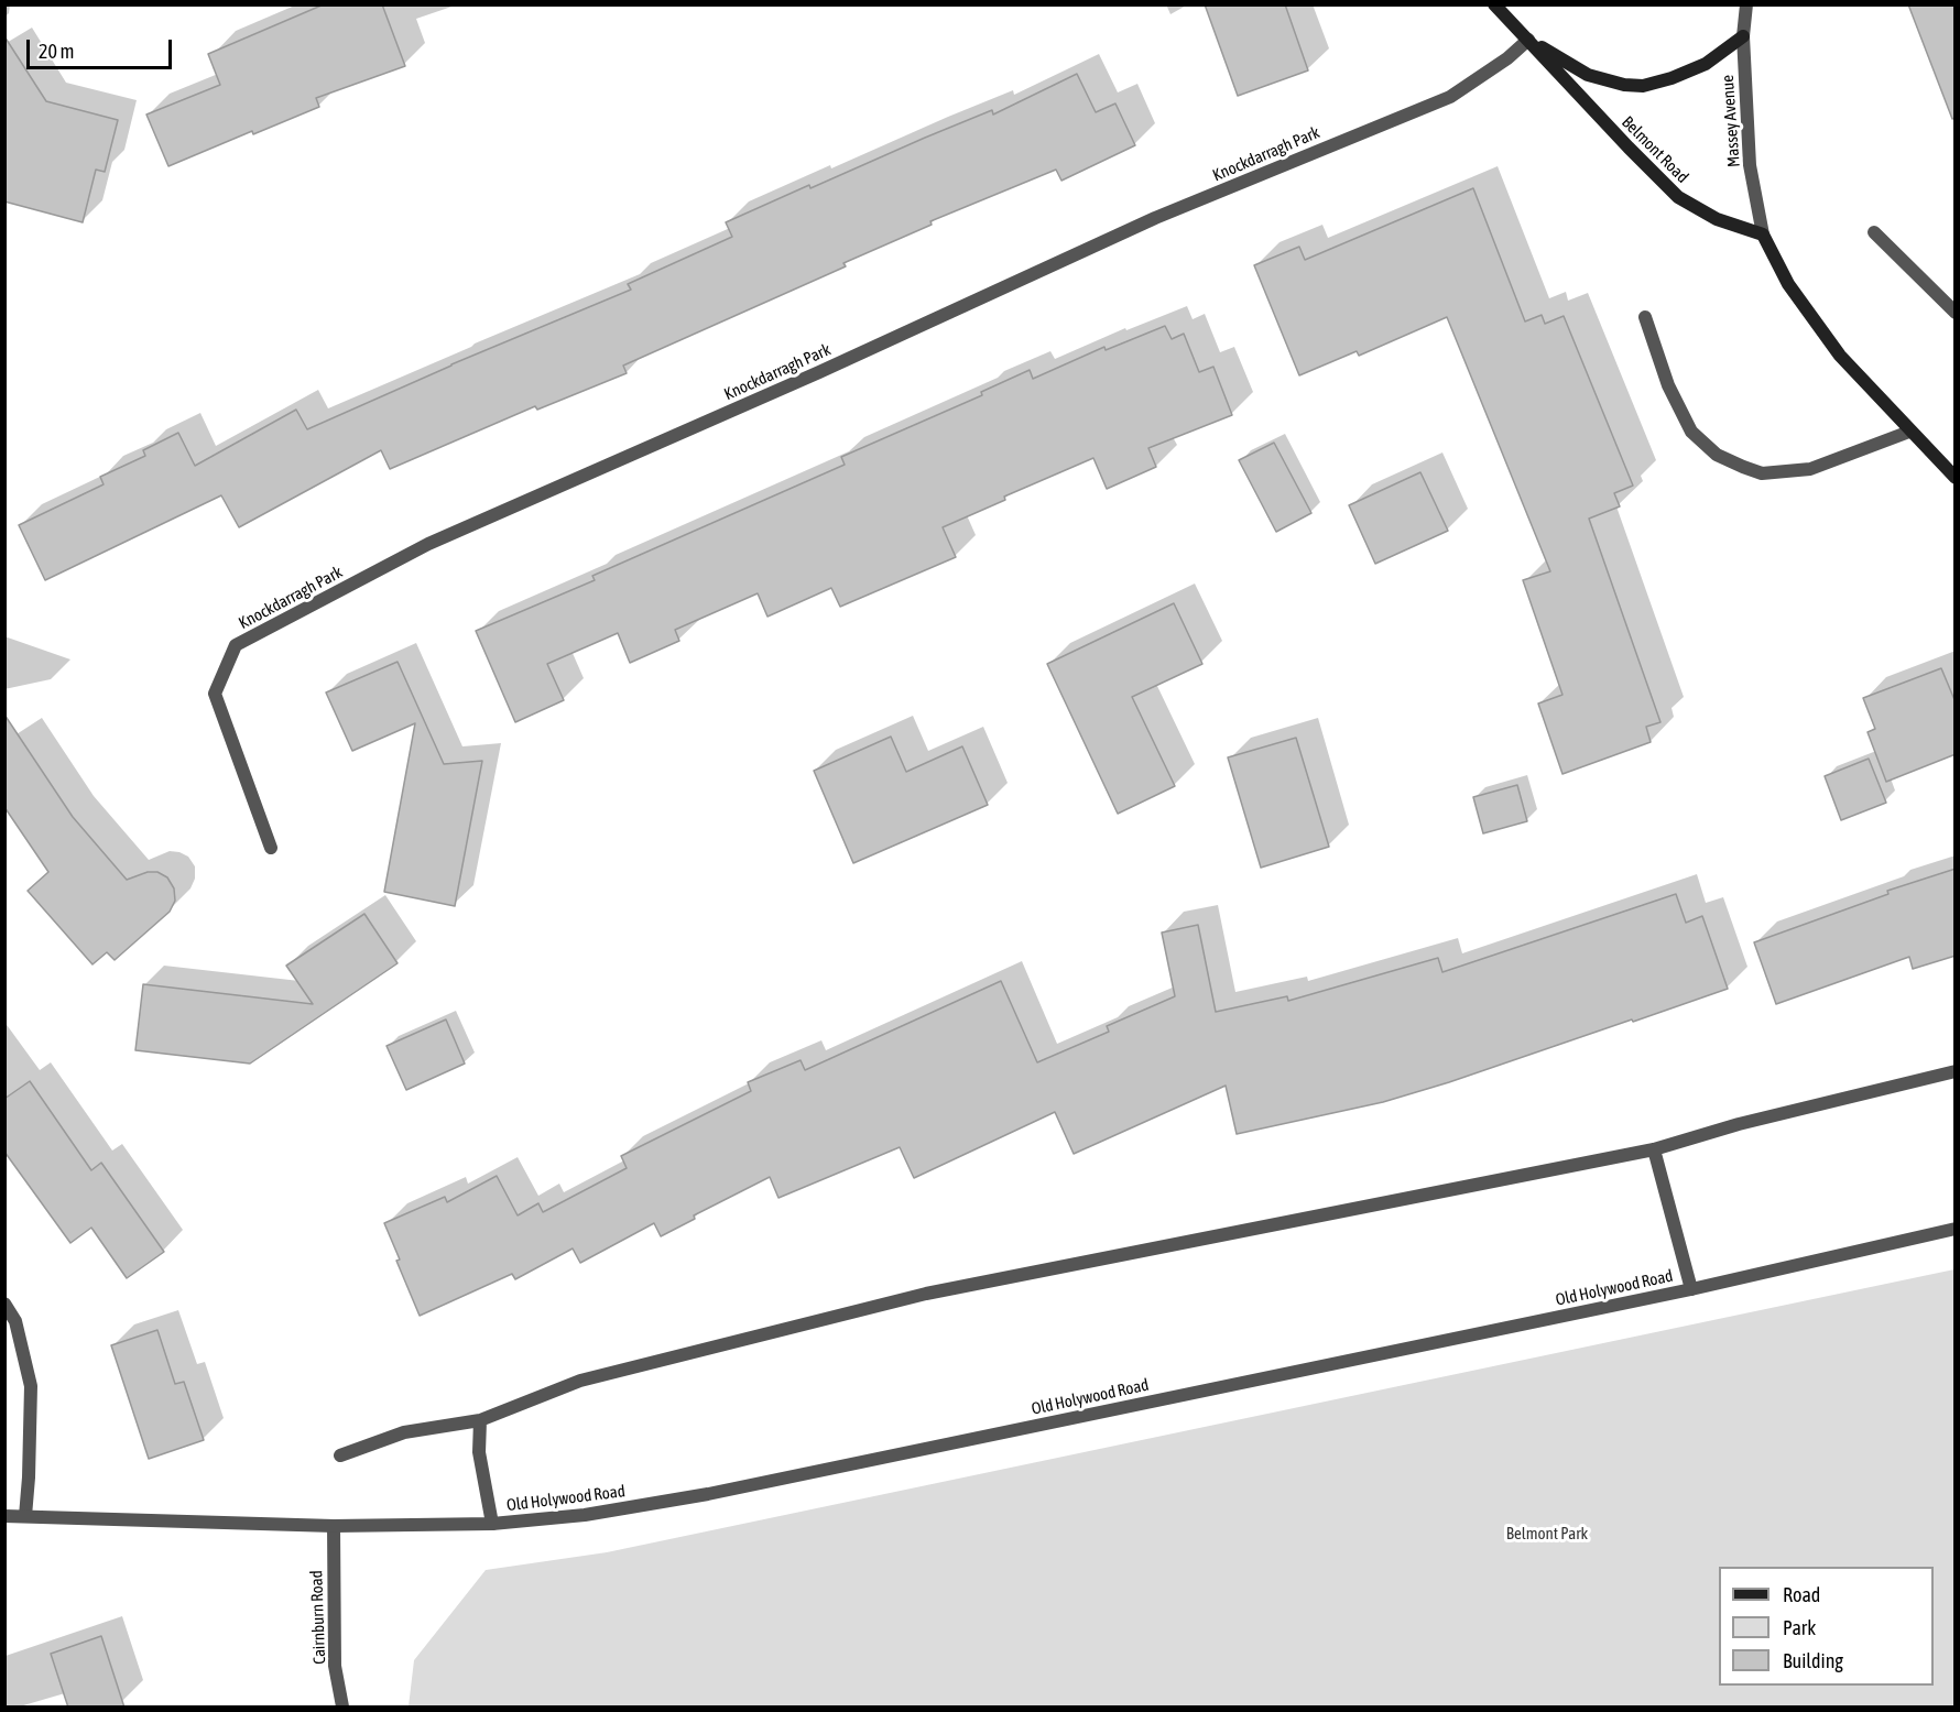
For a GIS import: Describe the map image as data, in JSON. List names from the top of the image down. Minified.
{"streets":{"main road":["Belmont Road"],"street":["Massey Avenue","Knockdarragh Park","Old Holywood Road","Cairnburn Road"]},"crossings":[["Massey Avenue","Belmont Road"],["Belmont Road","Knockdarragh Park"],["Old Holywood Road","Cairnburn Road"]],"parks":["Belmont Park"],"legend":["Road","Park","Building"],"scale_bar":"20 m"}
